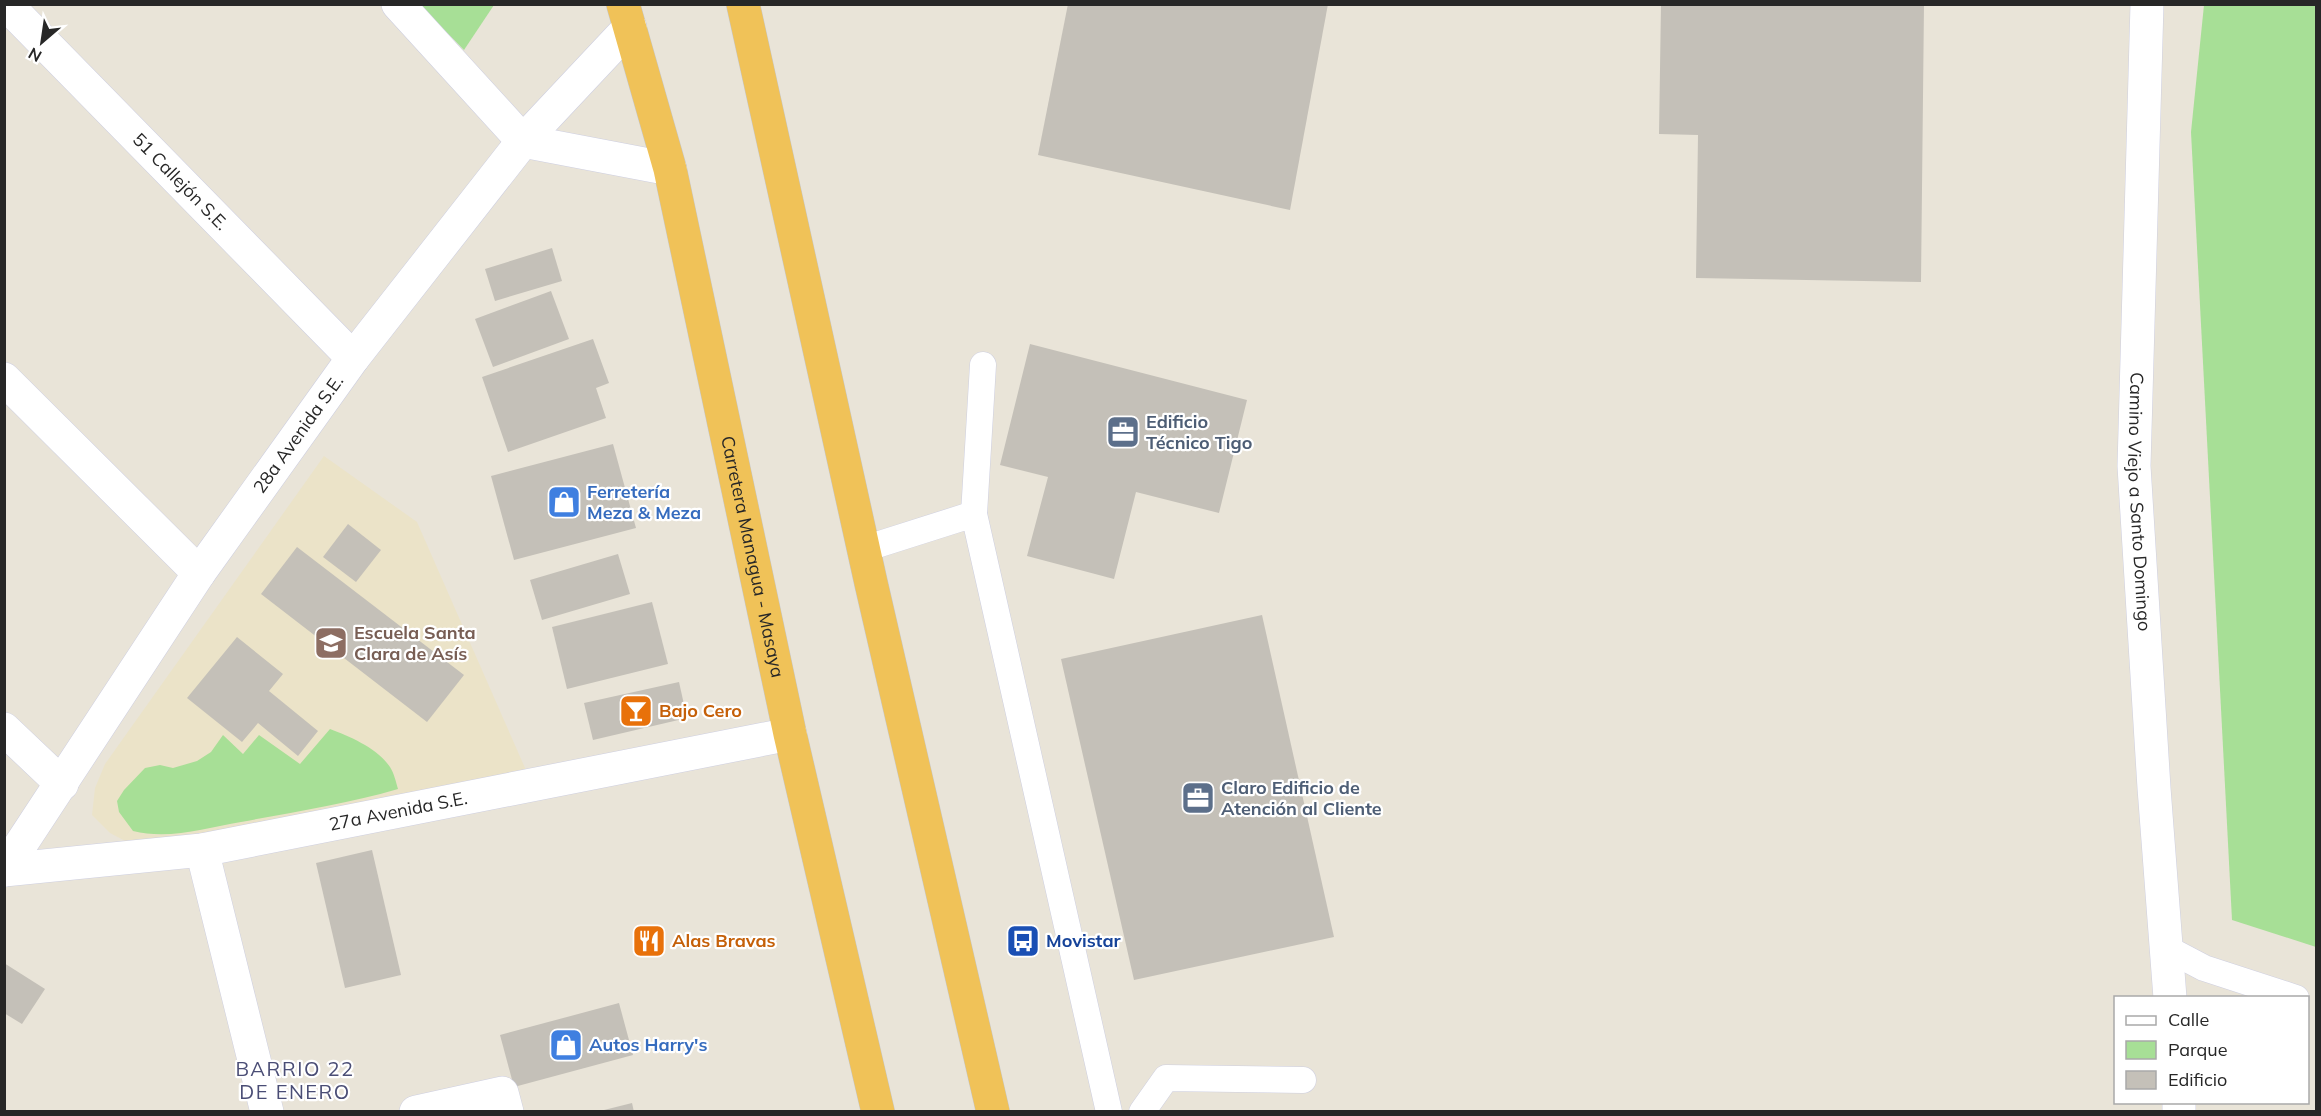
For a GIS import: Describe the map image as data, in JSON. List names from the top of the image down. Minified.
{"streets":{"highway":["Carretera Managua - Masaya"],"street":["51 Callejón S.E.","28a Avenida S.E.","Camino Viejo a Santo Domingo","27a Avenida S.E."]},"crossings":[["51 Callejón S.E.","28a Avenida S.E."],["28a Avenida S.E.","Carretera Managua - Masaya"],["28a Avenida S.E.","27a Avenida S.E."],["Carretera Managua - Masaya","27a Avenida S.E."]],"districts":["BARRIO 22 DE ENERO"],"places":{"office":["Edificio Técnico Tigo","Claro Edificio de Atención al Cliente"],"shop":["Ferretería Meza & Meza","Autos Harry's"],"school or university":["Escuela Santa Clara de Asís"],"bar":["Bajo Cero"],"restaurant":["Alas Bravas"],"bus stop":["Movistar"]},"legend":["Calle","Parque","Edificio"],"north":"bottom left"}
